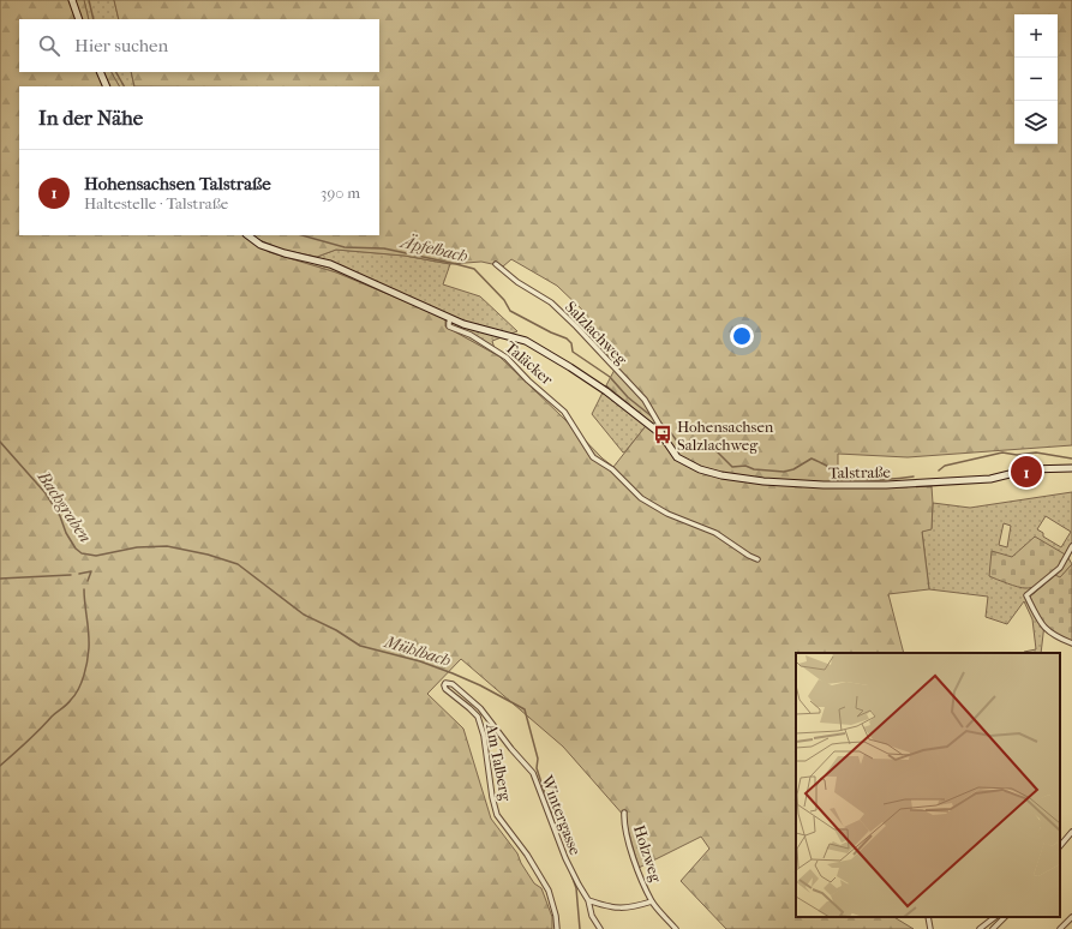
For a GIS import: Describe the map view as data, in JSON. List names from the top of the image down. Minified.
{"streets":{"street":["Salzlachweg","Taläcker","Talstraße","Am Talberg","Wintergasse","Holzweg"]},"crossings":[["Salzlachweg","Taläcker"],["Salzlachweg","Talstraße"],["Taläcker","Talstraße"],["Am Talberg","Wintergasse"],["Wintergasse","Holzweg"]],"water":["Äpfelbach","Bachgraben","Mühlbach"],"places":{"bus stop":["Hohensachsen Salzlachweg"]},"page":{"map_buttons":["+","−"],"search":"Hier suchen","heading":"In der Nähe","list":[{"mark":"1","name":"Hohensachsen Talstraße","note":"Haltestelle · Talstraße","value":"390 m"}],"pins":"1"}}
